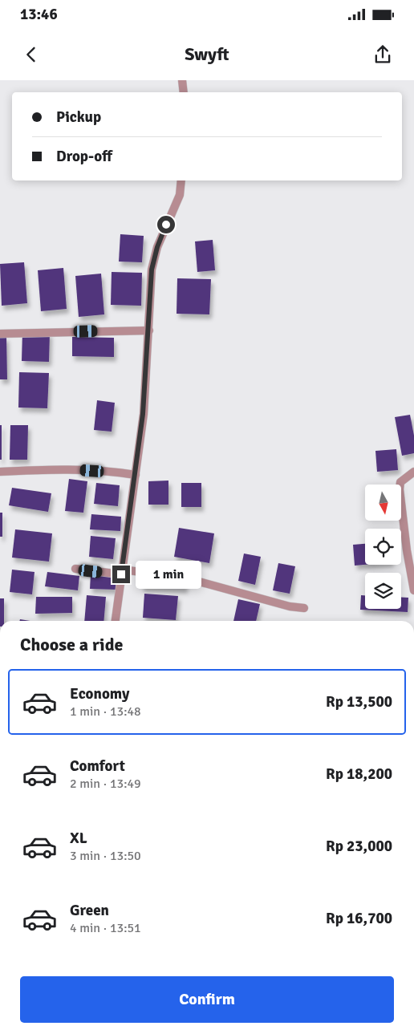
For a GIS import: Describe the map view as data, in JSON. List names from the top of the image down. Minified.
{"north":"bottom","page":{"status":"13:46","header":"Swyft","banner":["Pickup","Drop-off"],"bubble":"1 min","heading":"Choose a ride","list":[{"name":"Economy","note":"1 min · 13:48","value":"Rp 13,500"},{"name":"Comfort","note":"2 min · 13:49","value":"Rp 18,200"},{"name":"XL","note":"3 min · 13:50","value":"Rp 23,000"},{"name":"Green","note":"4 min · 13:51","value":"Rp 16,700"}],"buttons":"Confirm"}}
